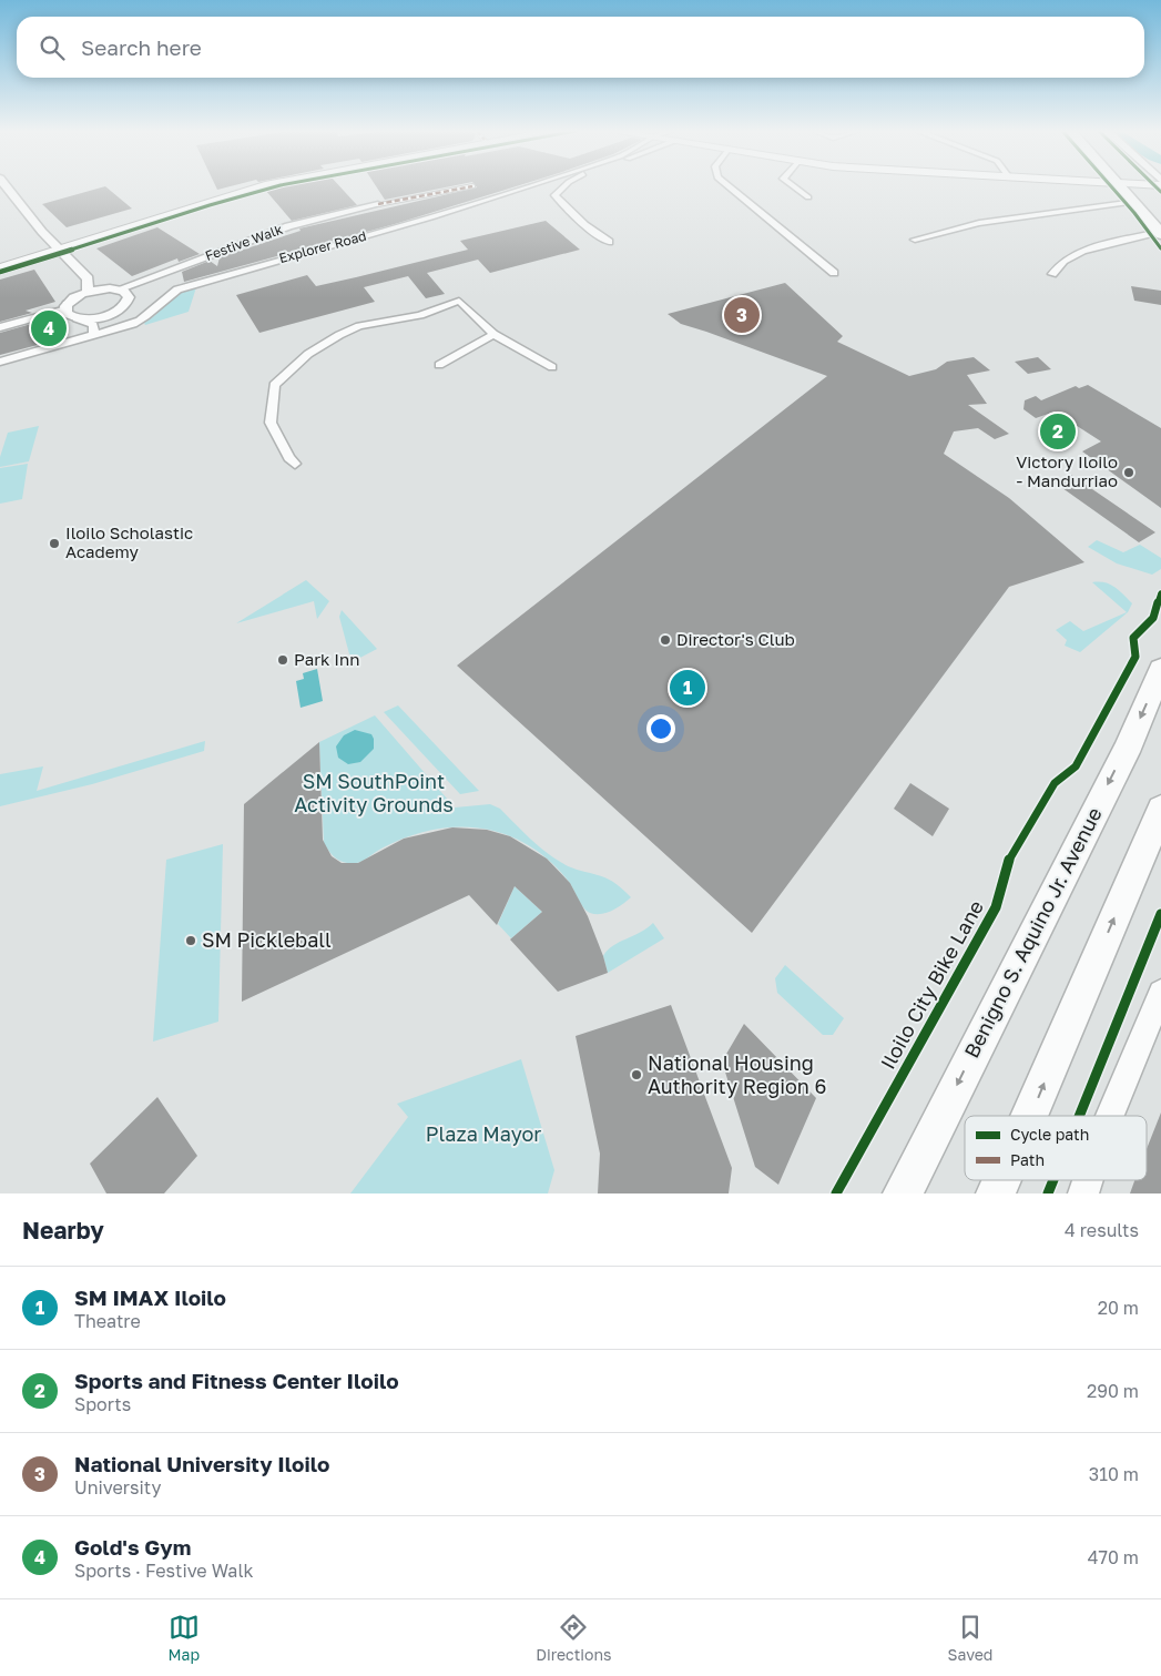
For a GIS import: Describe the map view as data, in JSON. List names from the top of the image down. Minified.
{"streets":{"highway":["Benigno S. Aquino Jr. Avenue"],"street":["Festive Walk","Explorer Road"],"cycle path":["Iloilo City Bike Lane"]},"parks":["SM SouthPoint Activity Grounds","Plaza Mayor"],"places":["Victory Iloilo - Mandurriao","Iloilo Scholastic Academy","Director's Club","Park Inn","SM Pickleball","National Housing Authority Region 6"],"legend":["Cycle path","Path"],"page":{"search":"Search here","pins":["3","4","2","1"],"heading":["Nearby","4 results"],"list":[{"mark":"1","name":"SM IMAX Iloilo","note":"Theatre","value":"20 m"},{"mark":"2","name":"Sports and Fitness Center Iloilo","note":"Sports","value":"290 m"},{"mark":"3","name":"National University Iloilo","note":"University","value":"310 m"},{"mark":"4","name":"Gold's Gym","note":"Sports · Festive Walk","value":"470 m"}],"nav":["Map","Directions","Saved"]}}
